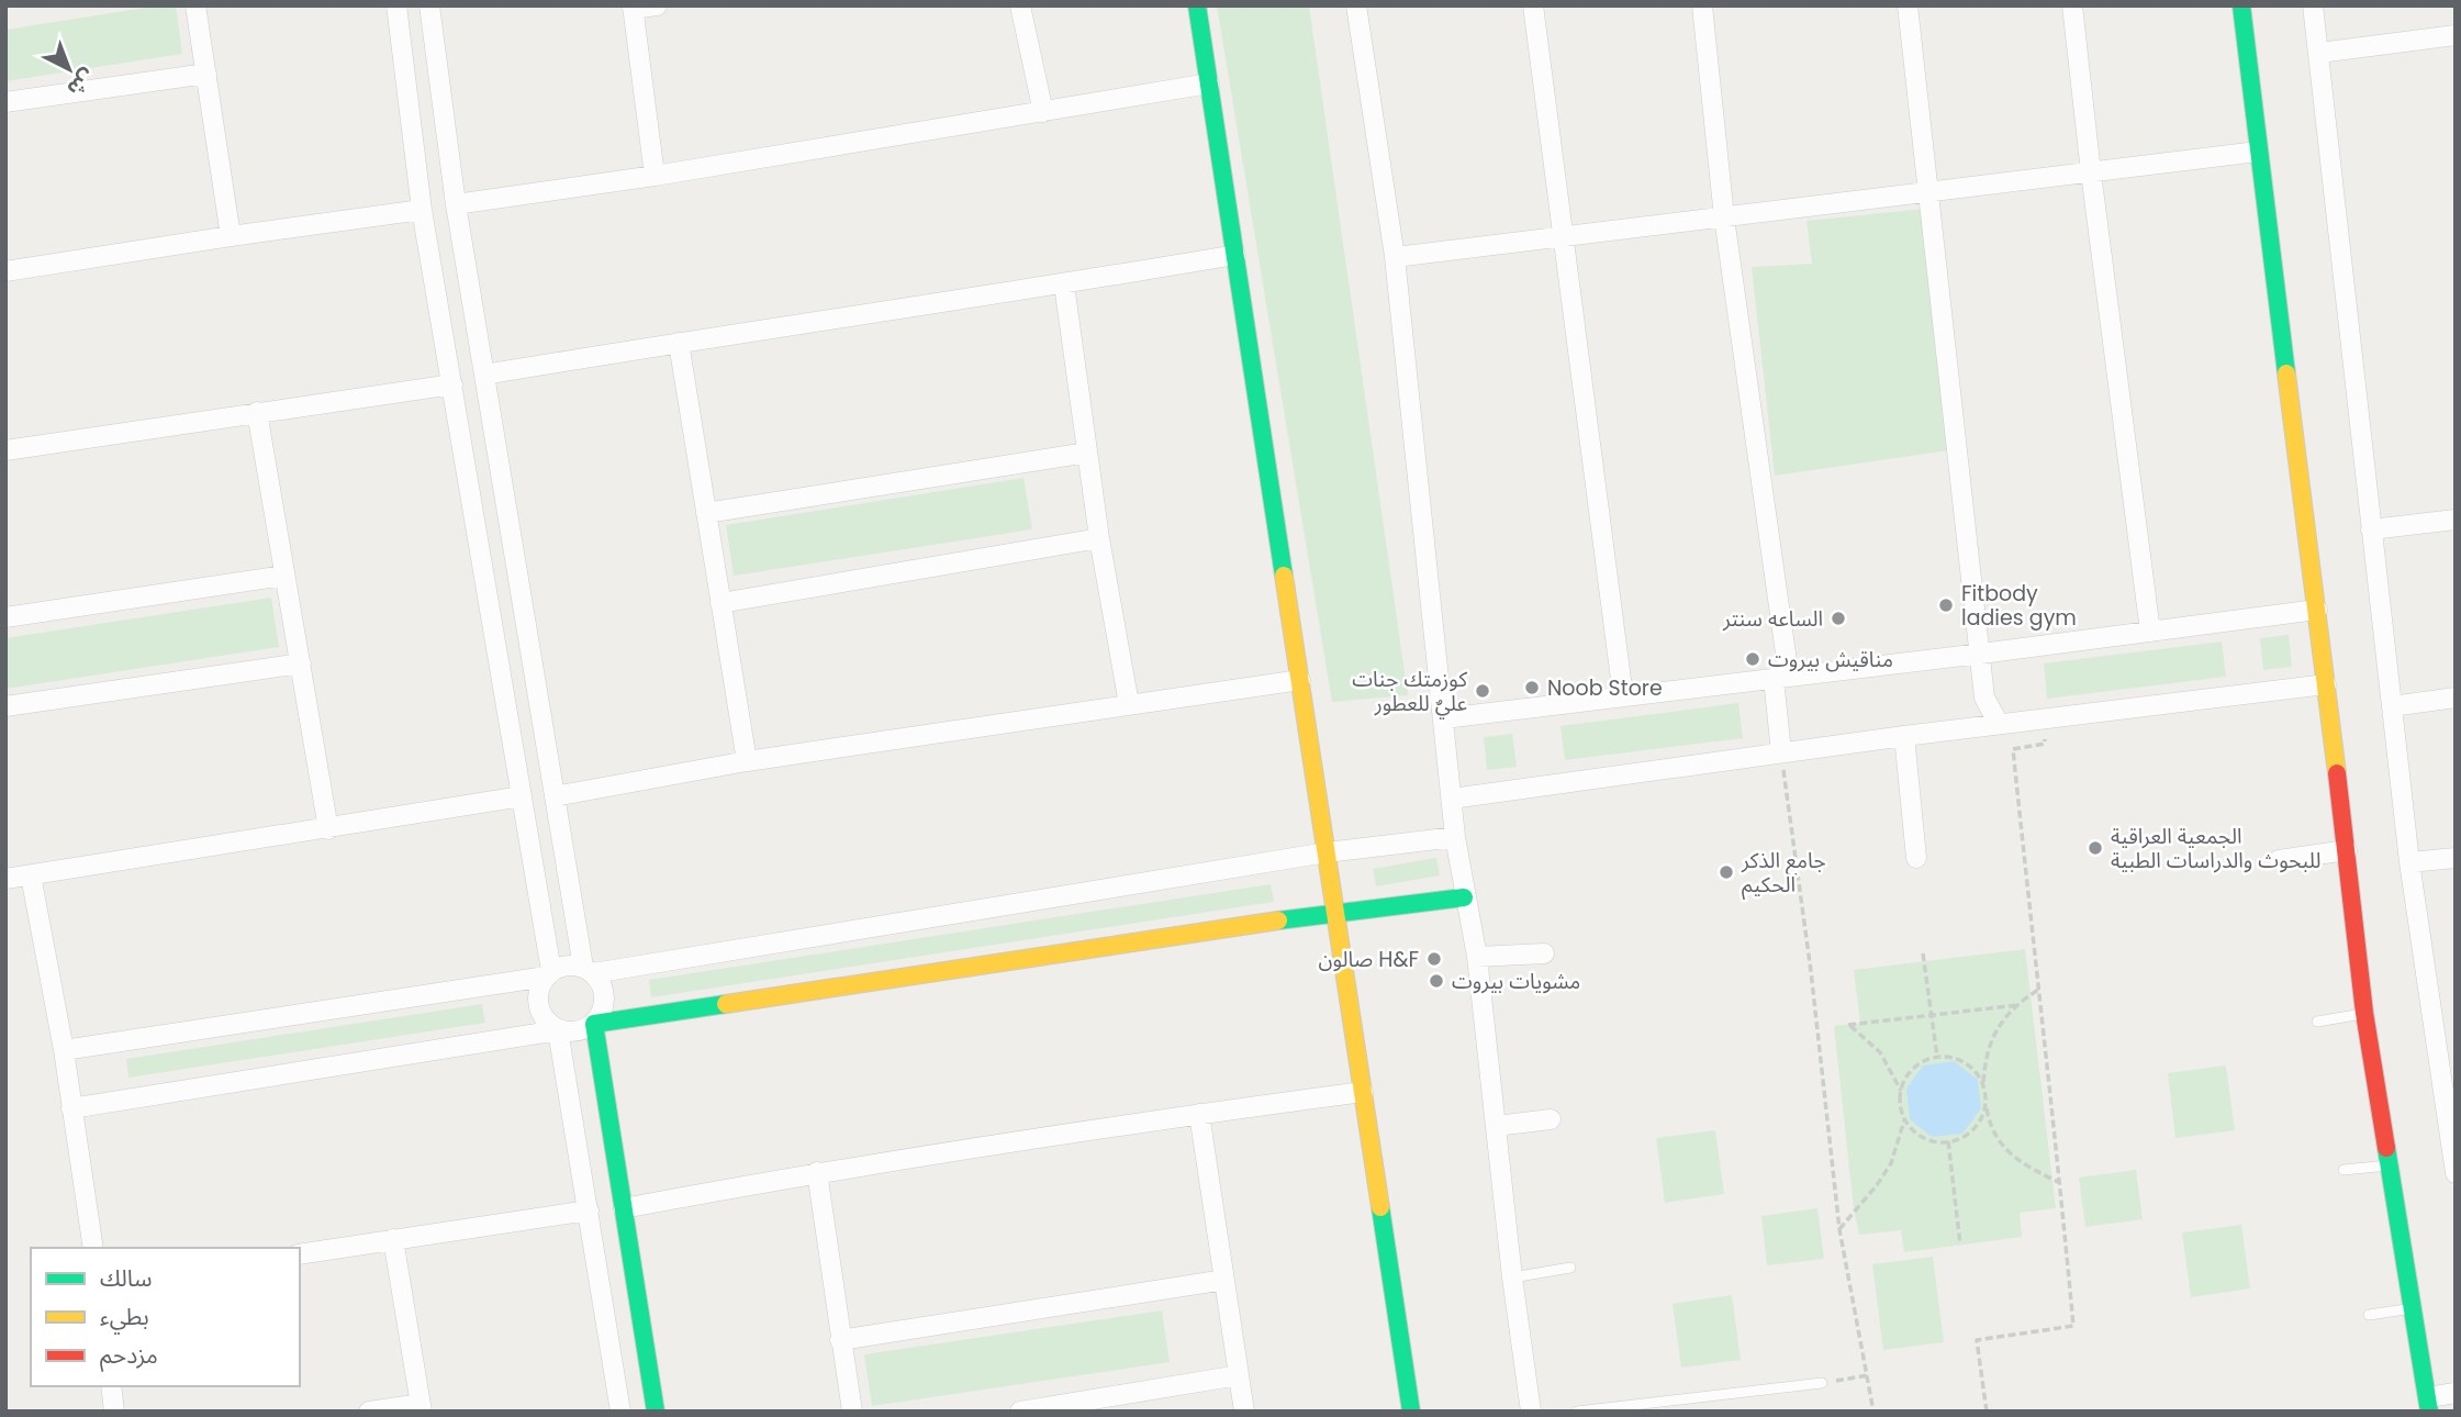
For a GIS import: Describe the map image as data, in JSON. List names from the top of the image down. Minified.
{"places":["Fitbody ladies gym","الساعه سنتر","مناقيش بيروت","Noob Store","كوزمتك جنات عليٌ للعطور","الجمعية العراقية للبحوث والدراسات الطبية","جامع الذكر الحكيم","صالون H&F","مشويات بيروت"],"legend":["سالك","بطيء","مزدحم"],"north":"bottom right"}
